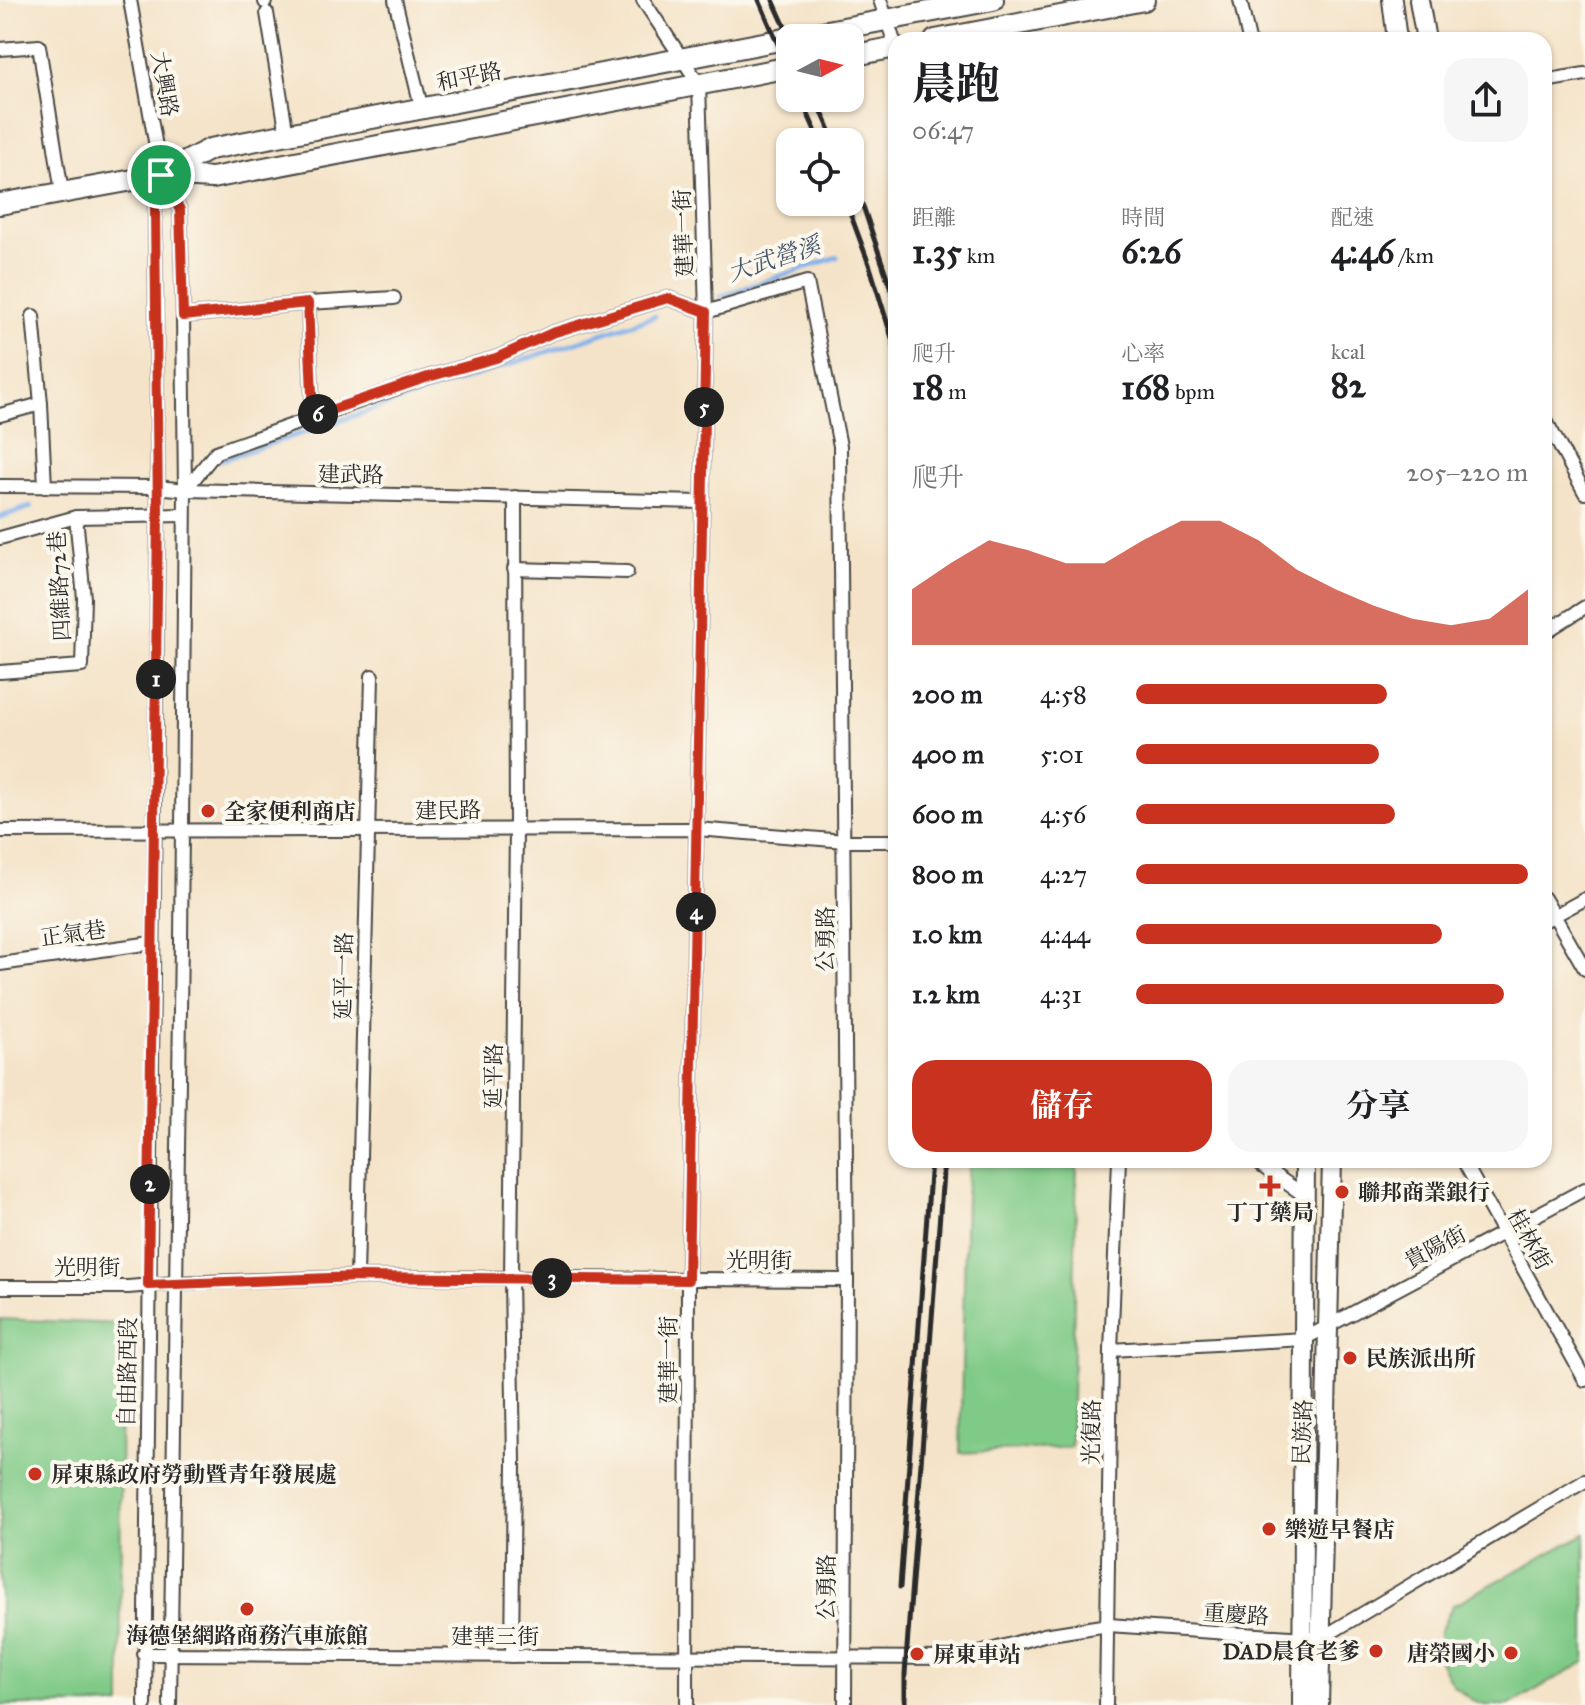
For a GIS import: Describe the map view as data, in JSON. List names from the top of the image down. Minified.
{"streets":{"main road":["和平路"],"street":["大興路","建華一街","建武路","四維路72巷","建民路","正氣巷","公勇路","延平一路","延平路","桂林街","貴陽街","光明街","自由路西段","光復路","民族路","重慶路","建華三街"]},"crossings":[["和平路","大興路"],["和平路","建華一街"],["和平路","自由路西段"],["大興路","自由路西段"],["建華一街","建武路"],["建華一街","建民路"],["建華一街","公勇路"],["建華一街","光明街"],["建華一街","建華三街"],["建武路","延平路"],["建武路","自由路西段"],["建民路","公勇路"],["建民路","延平一路"],["建民路","延平路"],["建民路","自由路西段"],["正氣巷","自由路西段"],["公勇路","光明街"],["公勇路","重慶路"],["公勇路","建華三街"],["延平一路","光明街"],["延平路","光明街"],["延平路","建華三街"],["桂林街","貴陽街"],["貴陽街","民族路"],["光明街","自由路西段"],["自由路西段","建華三街"],["光復路","重慶路"],["民族路","重慶路"],["重慶路","建華三街"]],"water":["大武營溪"],"places":{"other":["全家便利商店","聯邦商業銀行","民族派出所","屏東縣政府勞動暨青年發展處","樂遊早餐店","海德堡網路商務汽車旅館","DAD晨食老爹","唐榮國小","屏東車站"],"health":["丁丁藥局"]},"north":"right","page":{"heading":["晨跑","06:47"],"stats":[["距離","1.35 km"],["時間","6:26"],["配速","4:46 /km"],["爬升","18 m"],["心率","168 bpm"],["kcal","82"]],"pins":["5","6","1","4","2","3"],"chart":["爬升","205–220 m"],"list":[{"name":"200 m","note":"4:58"},{"name":"400 m","note":"5:01"},{"name":"600 m","note":"4:56"},{"name":"800 m","note":"4:27"},{"name":"1.0 km","note":"4:44"},{"name":"1.2 km","note":"4:31"}],"buttons":["儲存","分享"]}}
